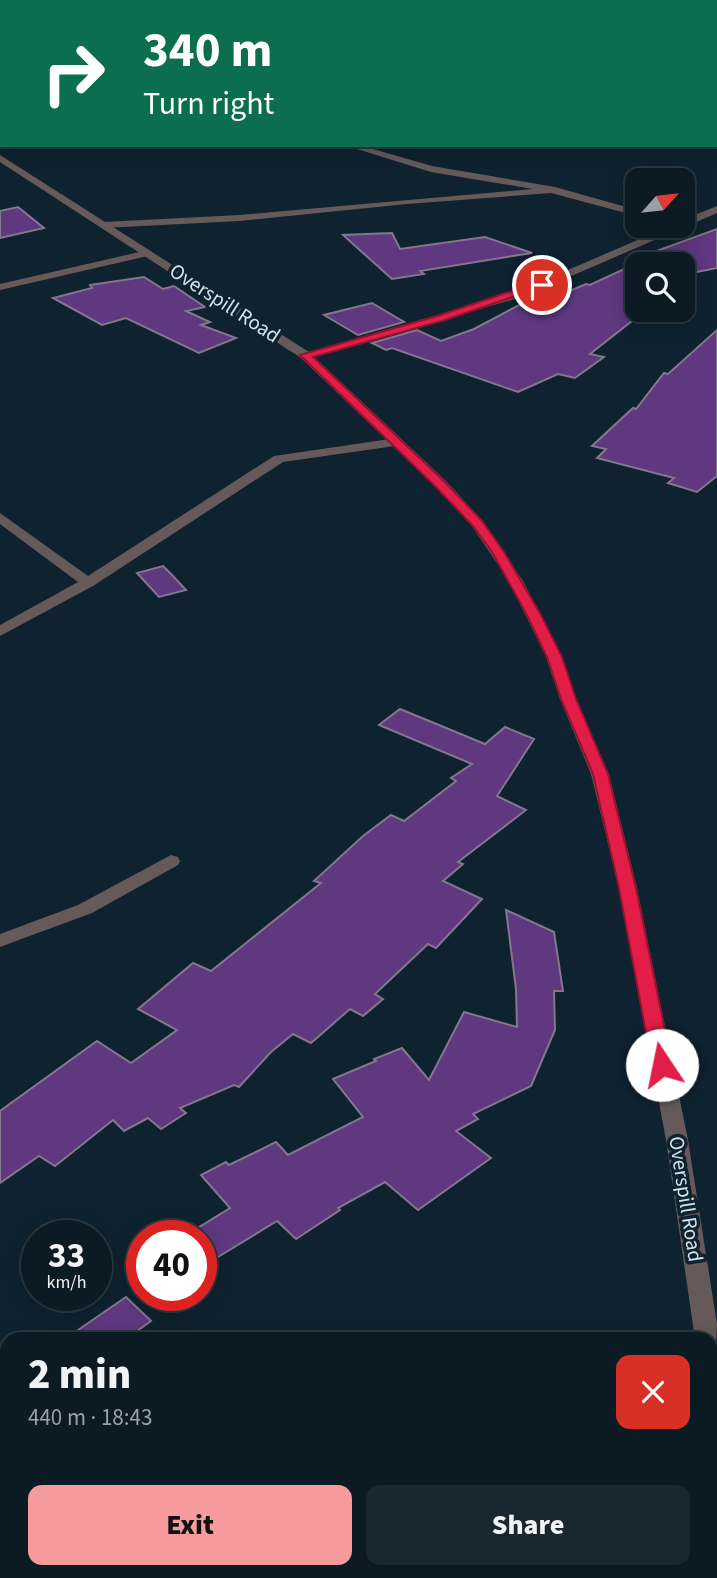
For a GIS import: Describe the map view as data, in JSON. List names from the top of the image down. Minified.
{"streets":{"street":["Overspill Road"]},"north":"top right","page":{"turn":["340 m","Turn right"],"speed":"33 km/h","limit":"40","heading":["2 min","440 m · 18:43"],"buttons":["Exit","Share"]}}
